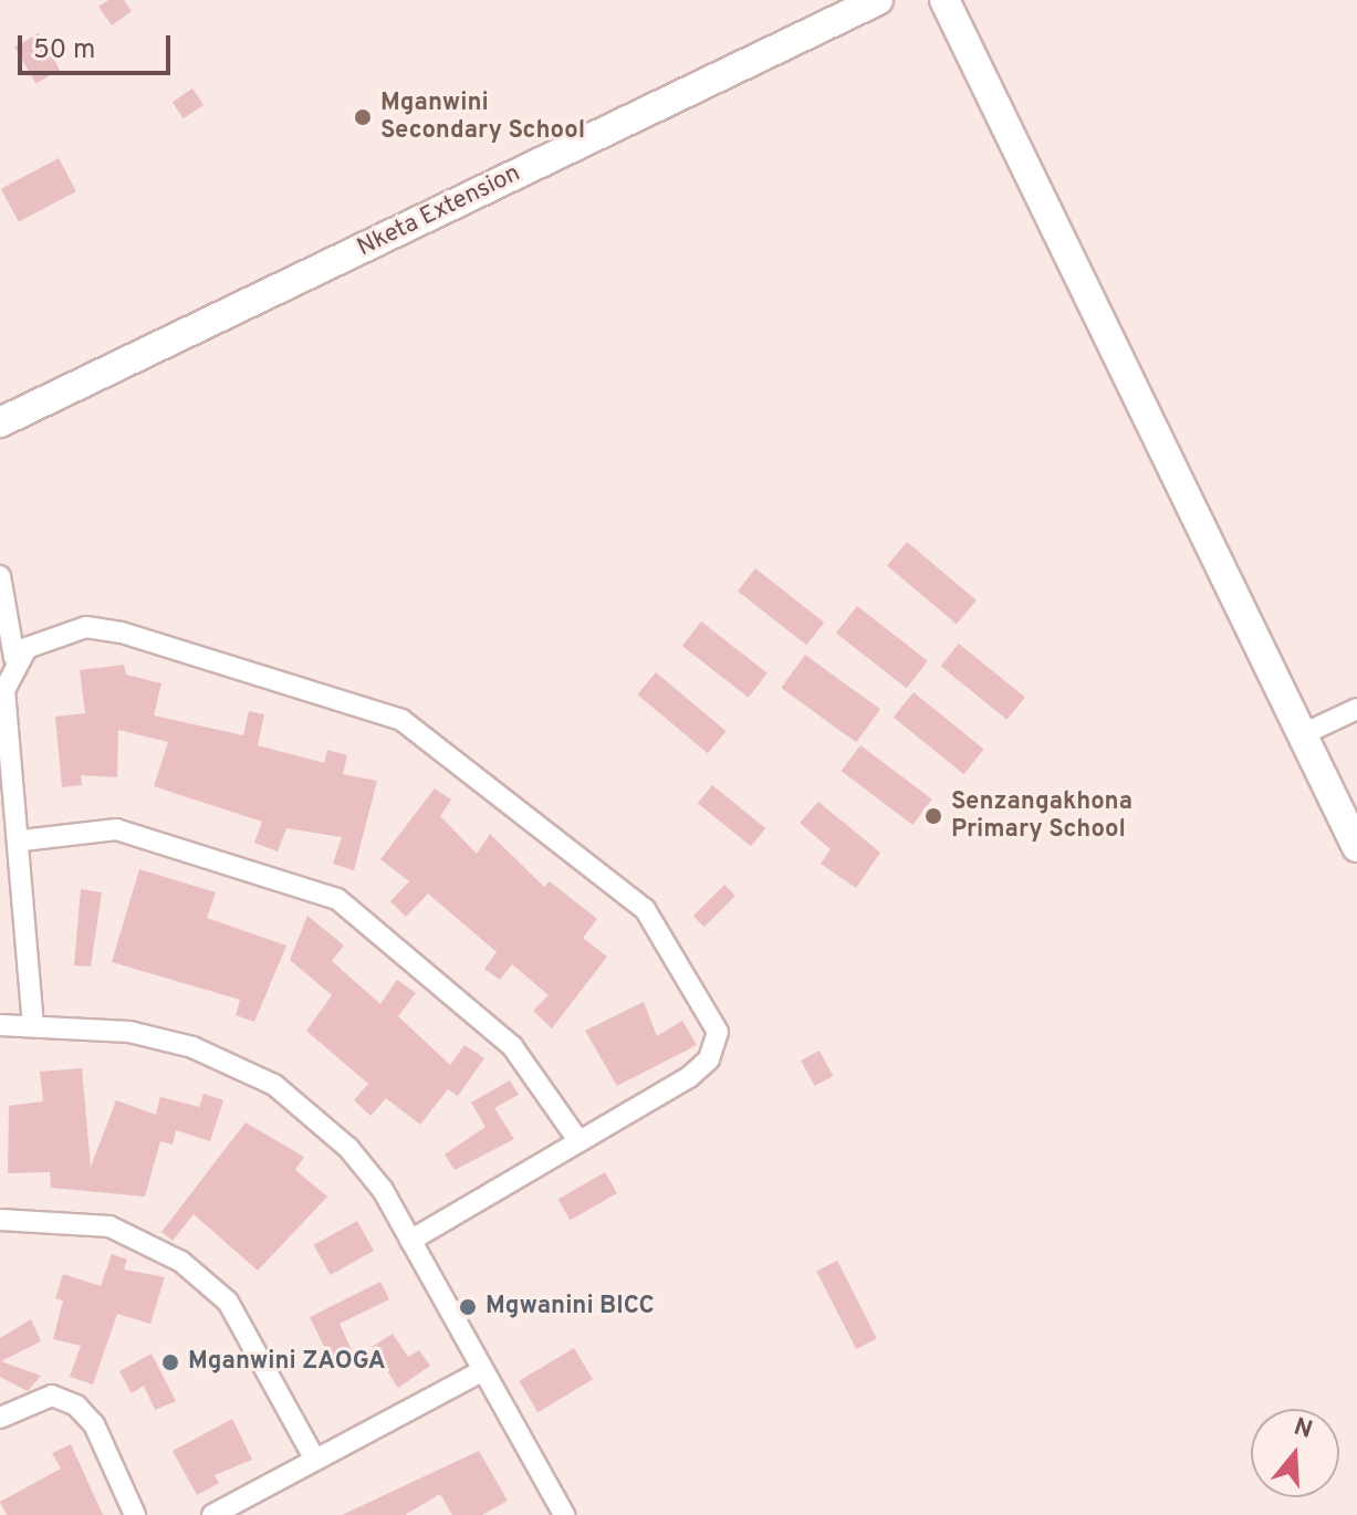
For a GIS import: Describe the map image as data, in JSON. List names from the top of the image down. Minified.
{"streets":{"street":["Nketa Extension"]},"places":["Mganwini Secondary School","Senzangakhona Primary School","Mgwanini BICC","Mganwini ZAOGA"],"scale_bar":"50 m","north":"top"}
